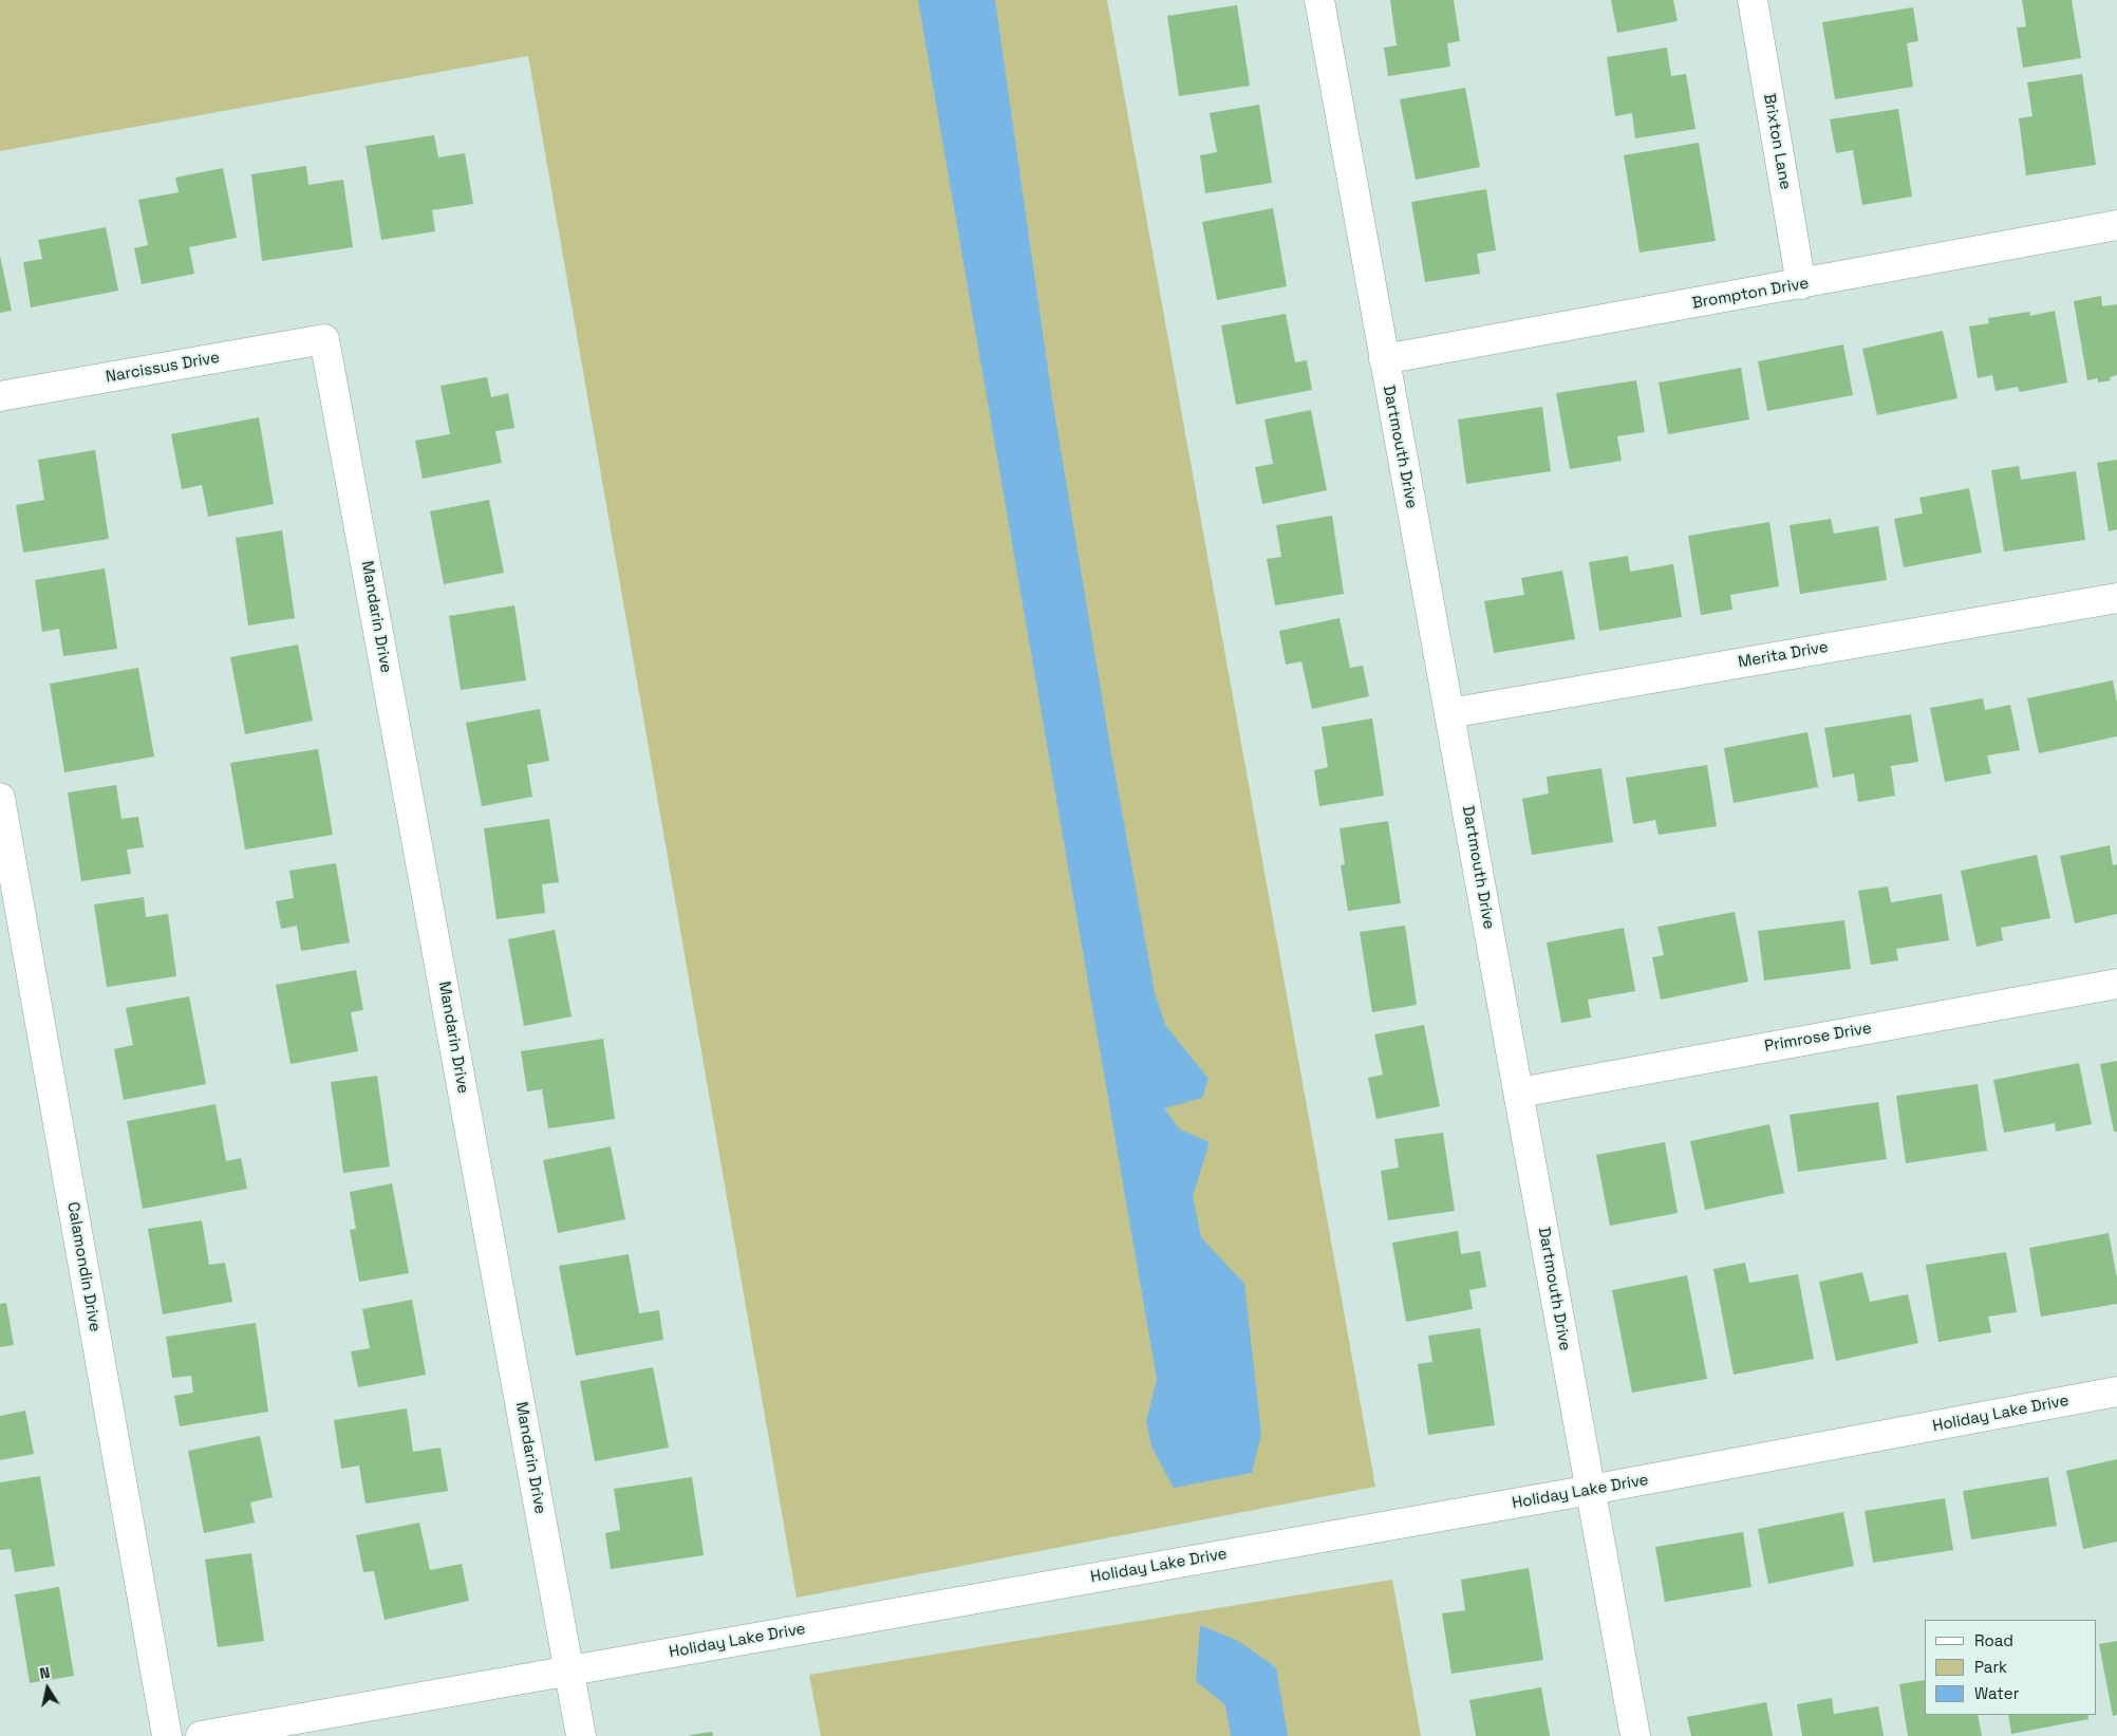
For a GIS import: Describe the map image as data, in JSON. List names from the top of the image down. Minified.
{"streets":{"street":["Brixton Lane","Brompton Drive","Narcissus Drive","Dartmouth Drive","Mandarin Drive","Merita Drive","Primrose Drive","Calamondin Drive","Holiday Lake Drive"]},"crossings":[["Brixton Lane","Brompton Drive"],["Brompton Drive","Dartmouth Drive"],["Narcissus Drive","Mandarin Drive"],["Dartmouth Drive","Merita Drive"],["Dartmouth Drive","Primrose Drive"],["Dartmouth Drive","Holiday Lake Drive"],["Mandarin Drive","Holiday Lake Drive"]],"legend":["Road","Park","Water"],"north":"top"}
